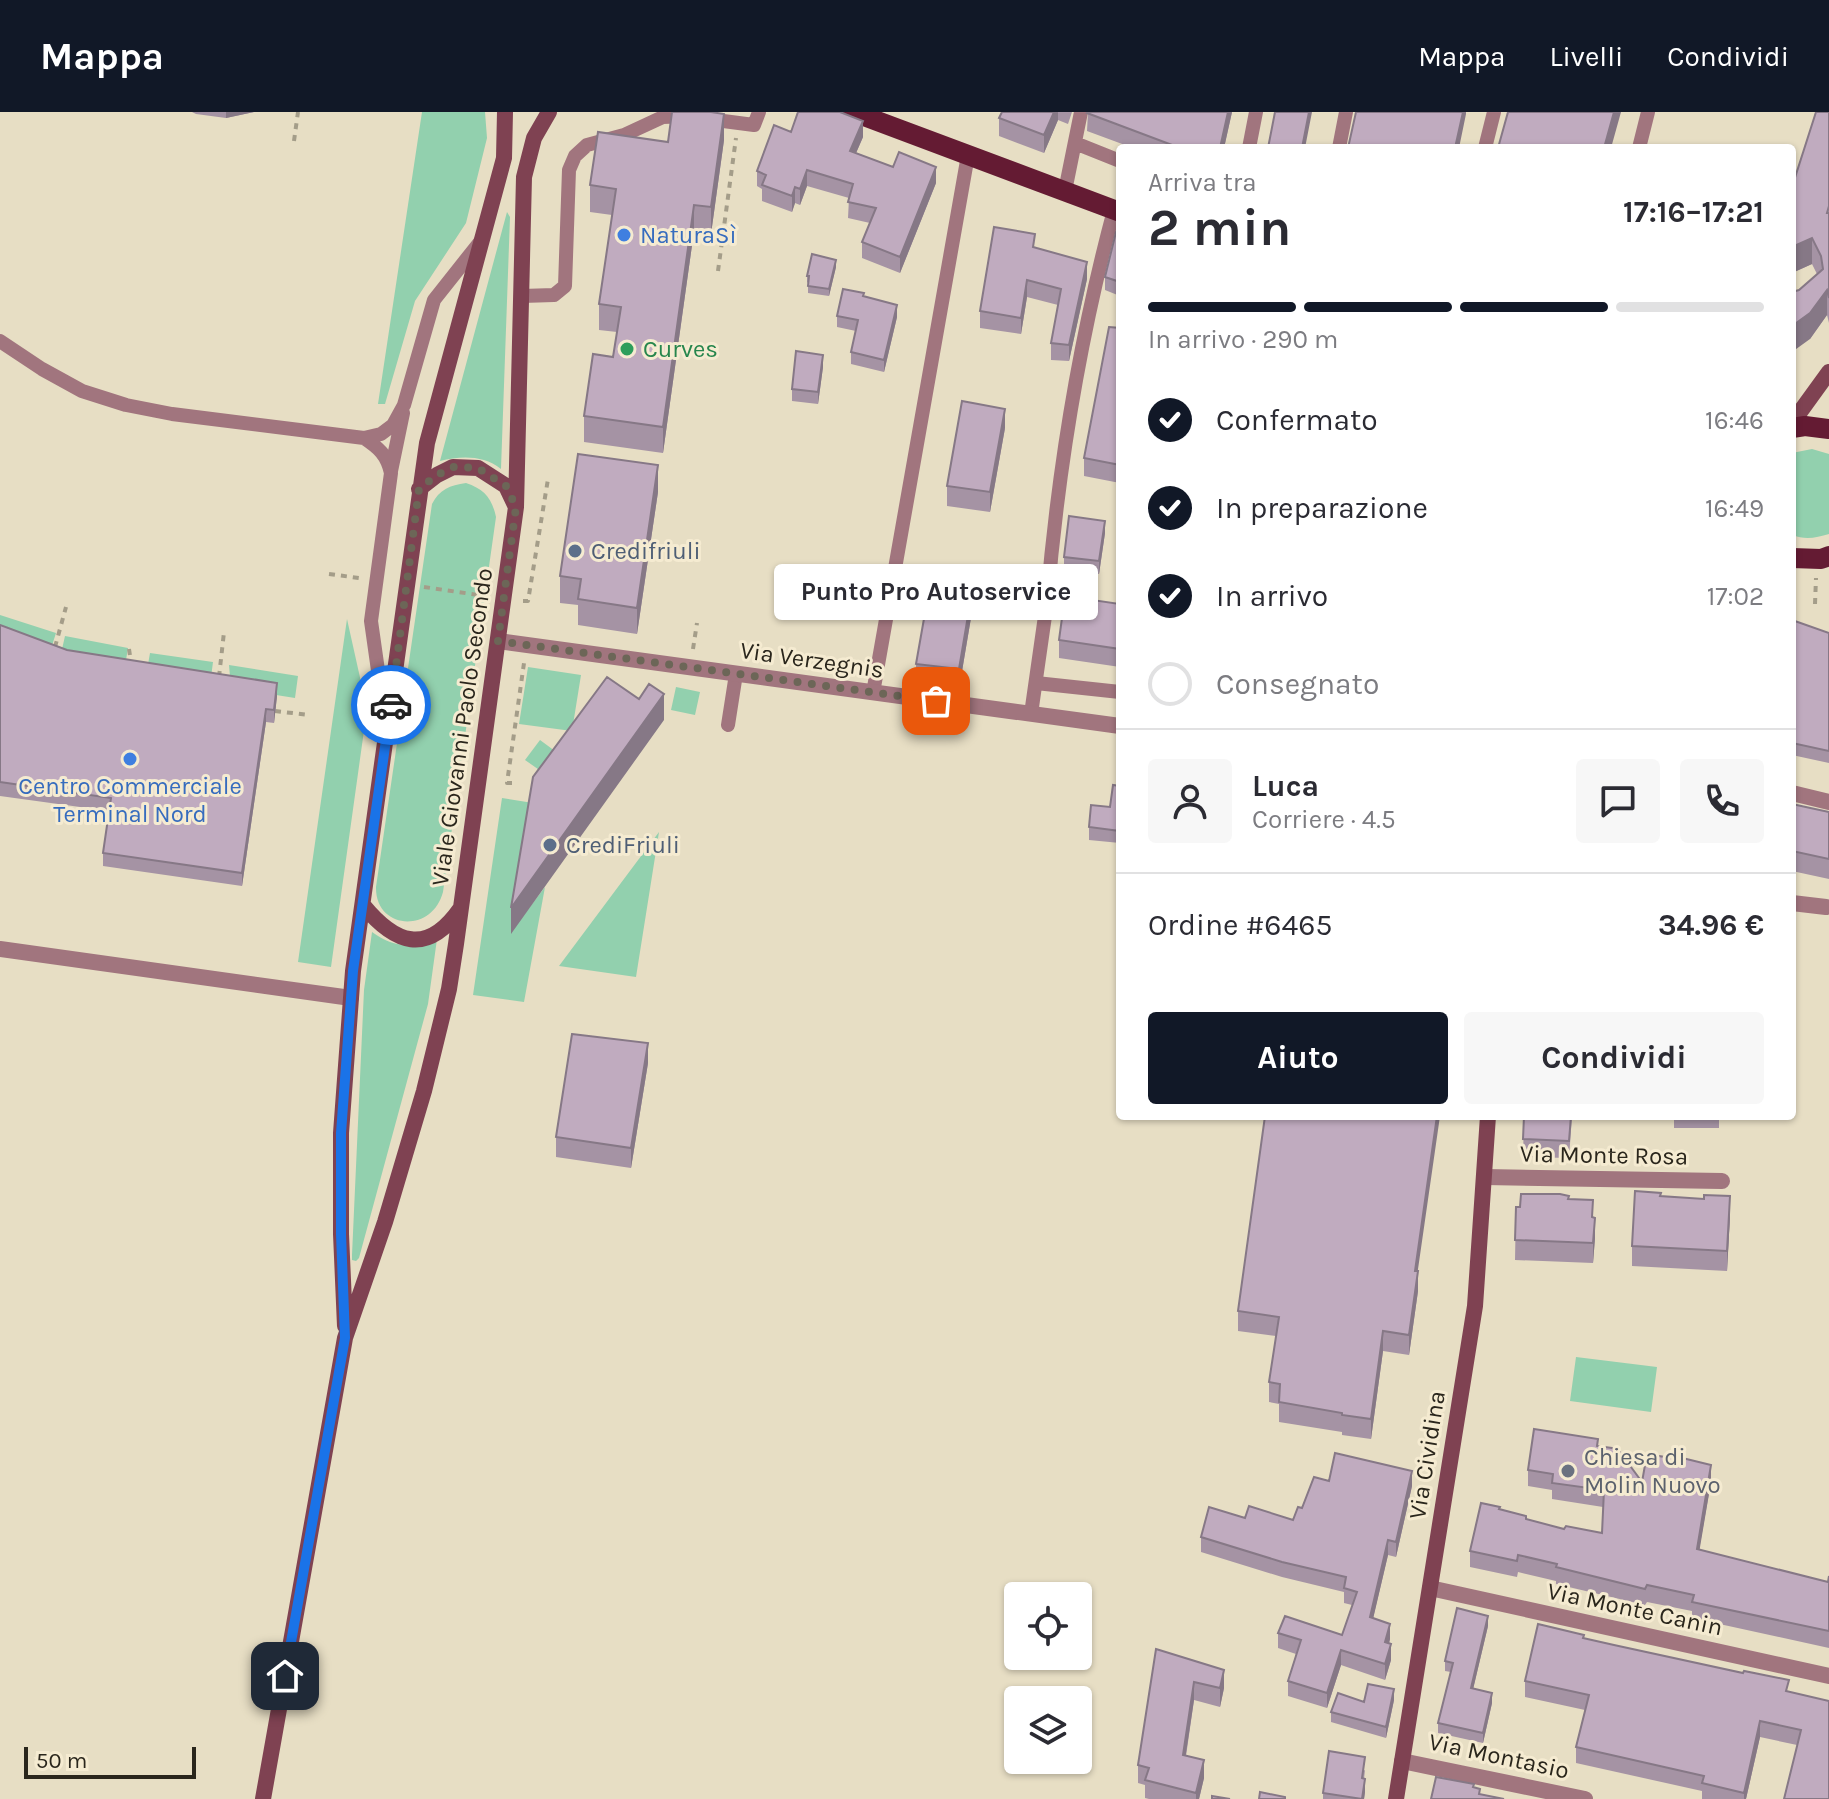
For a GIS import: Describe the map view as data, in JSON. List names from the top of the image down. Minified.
{"streets":{"main road":["Viale Giovanni Paolo Secondo","Via Cividina"],"street":["Via Verzegnis","Via Monte Rosa","Via Monte Canin","Via Montasio"]},"crossings":[["Via Verzegnis","Viale Giovanni Paolo Secondo"],["Via Monte Rosa","Via Cividina"],["Via Cividina","Via Monte Canin"],["Via Cividina","Via Montasio"]],"places":["NaturaSì","Curves","Credifriuli","Punto Pro Autoservice","Centro Commerciale Terminal Nord","CrediFriuli","Chiesa di Molin Nuovo"],"scale_bar":"50 m","page":{"header":"Mappa","nav":["Mappa","Livelli","Condividi"],"heading":["2 min","Arriva tra","17:16–17:21"],"panel":["Luca","Corriere · 4.5","Ordine #6465","34.96 €"],"bar":"In arrivo · 290 m","list":[["Confermato","16:46"],["In preparazione","16:49"],["In arrivo","17:02"],"Consegnato"],"bubble":"Punto Pro Autoservice","buttons":["Aiuto","Condividi"],"scale":"50 m"}}
